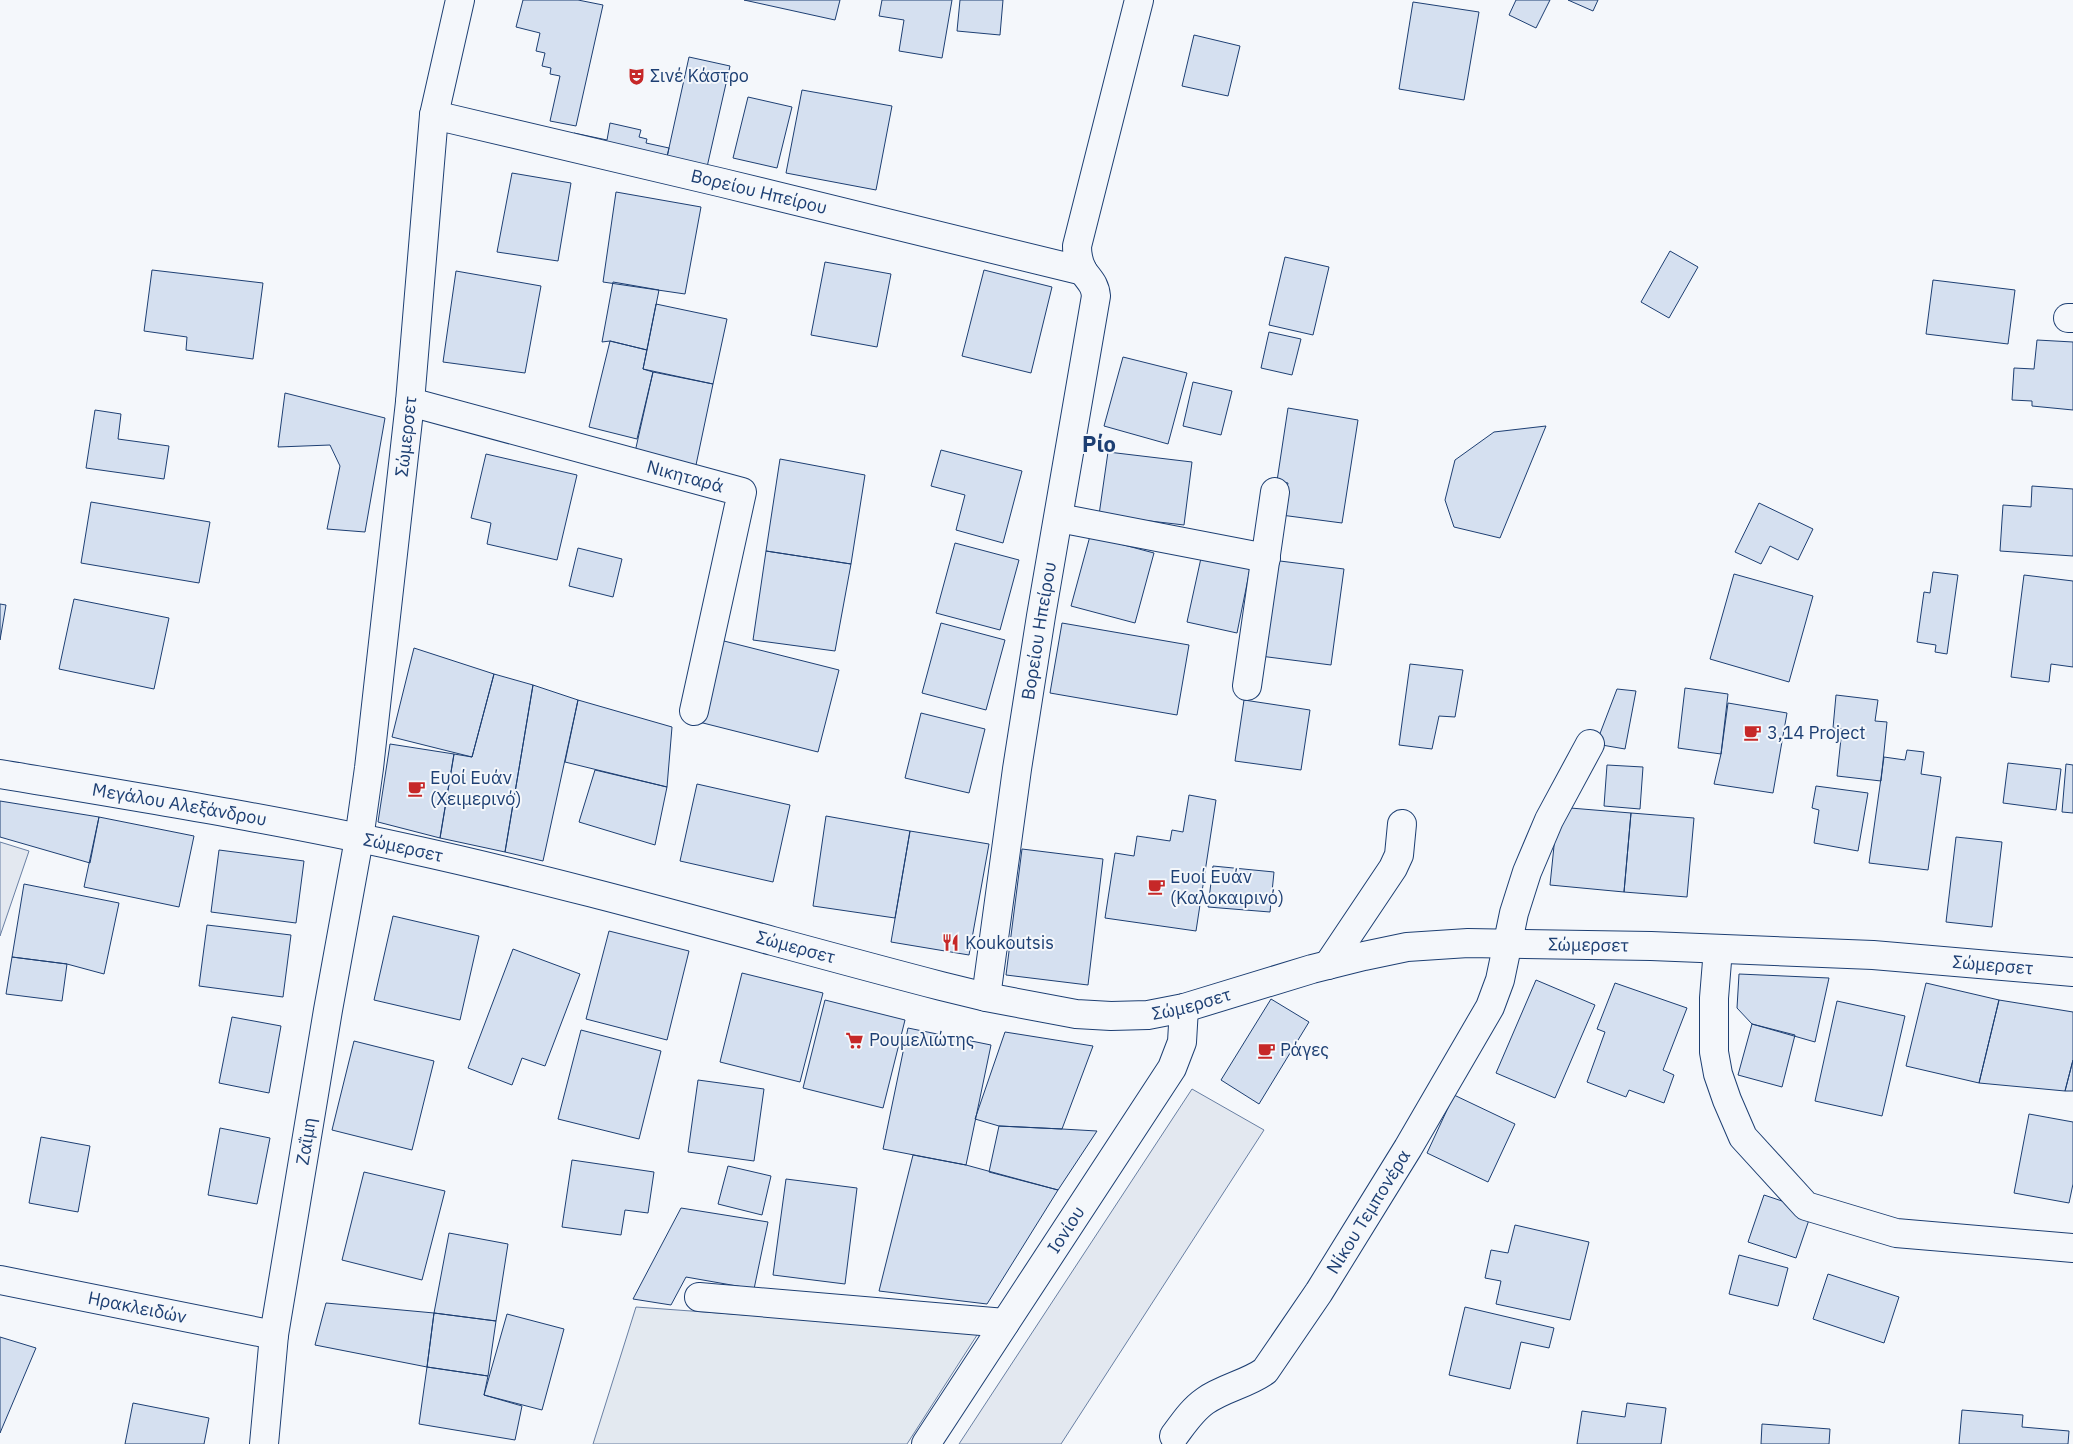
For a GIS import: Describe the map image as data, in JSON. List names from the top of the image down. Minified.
{"streets":{"street":["Βορείου Ηπείρου","Σώμερσετ","Νικηταρά","Μεγάλου Αλεξάνδρου","Ζαΐμη","Νίκου Τεμπονέρα","Ιονίου","Ηρακλειδών"]},"crossings":[["Βορείου Ηπείρου","Σώμερσετ"],["Σώμερσετ","Νικηταρά"],["Σώμερσετ","Μεγάλου Αλεξάνδρου"],["Σώμερσετ","Ζαΐμη"],["Σώμερσετ","Νίκου Τεμπονέρα"],["Σώμερσετ","Ιονίου"],["Μεγάλου Αλεξάνδρου","Ζαΐμη"],["Ζαΐμη","Ηρακλειδών"]],"districts":["Ρίο"],"places":{"theatre":["Σινέ Κάστρο"],"cafe":["3,14 Project","Ευοί Ευάν (Χειμερινό)","Ευοί Ευάν (Καλοκαιρινό)","Ράγες"],"restaurant":["Koukoutsis"],"supermarket":["Ρουμελιώτης"]}}
